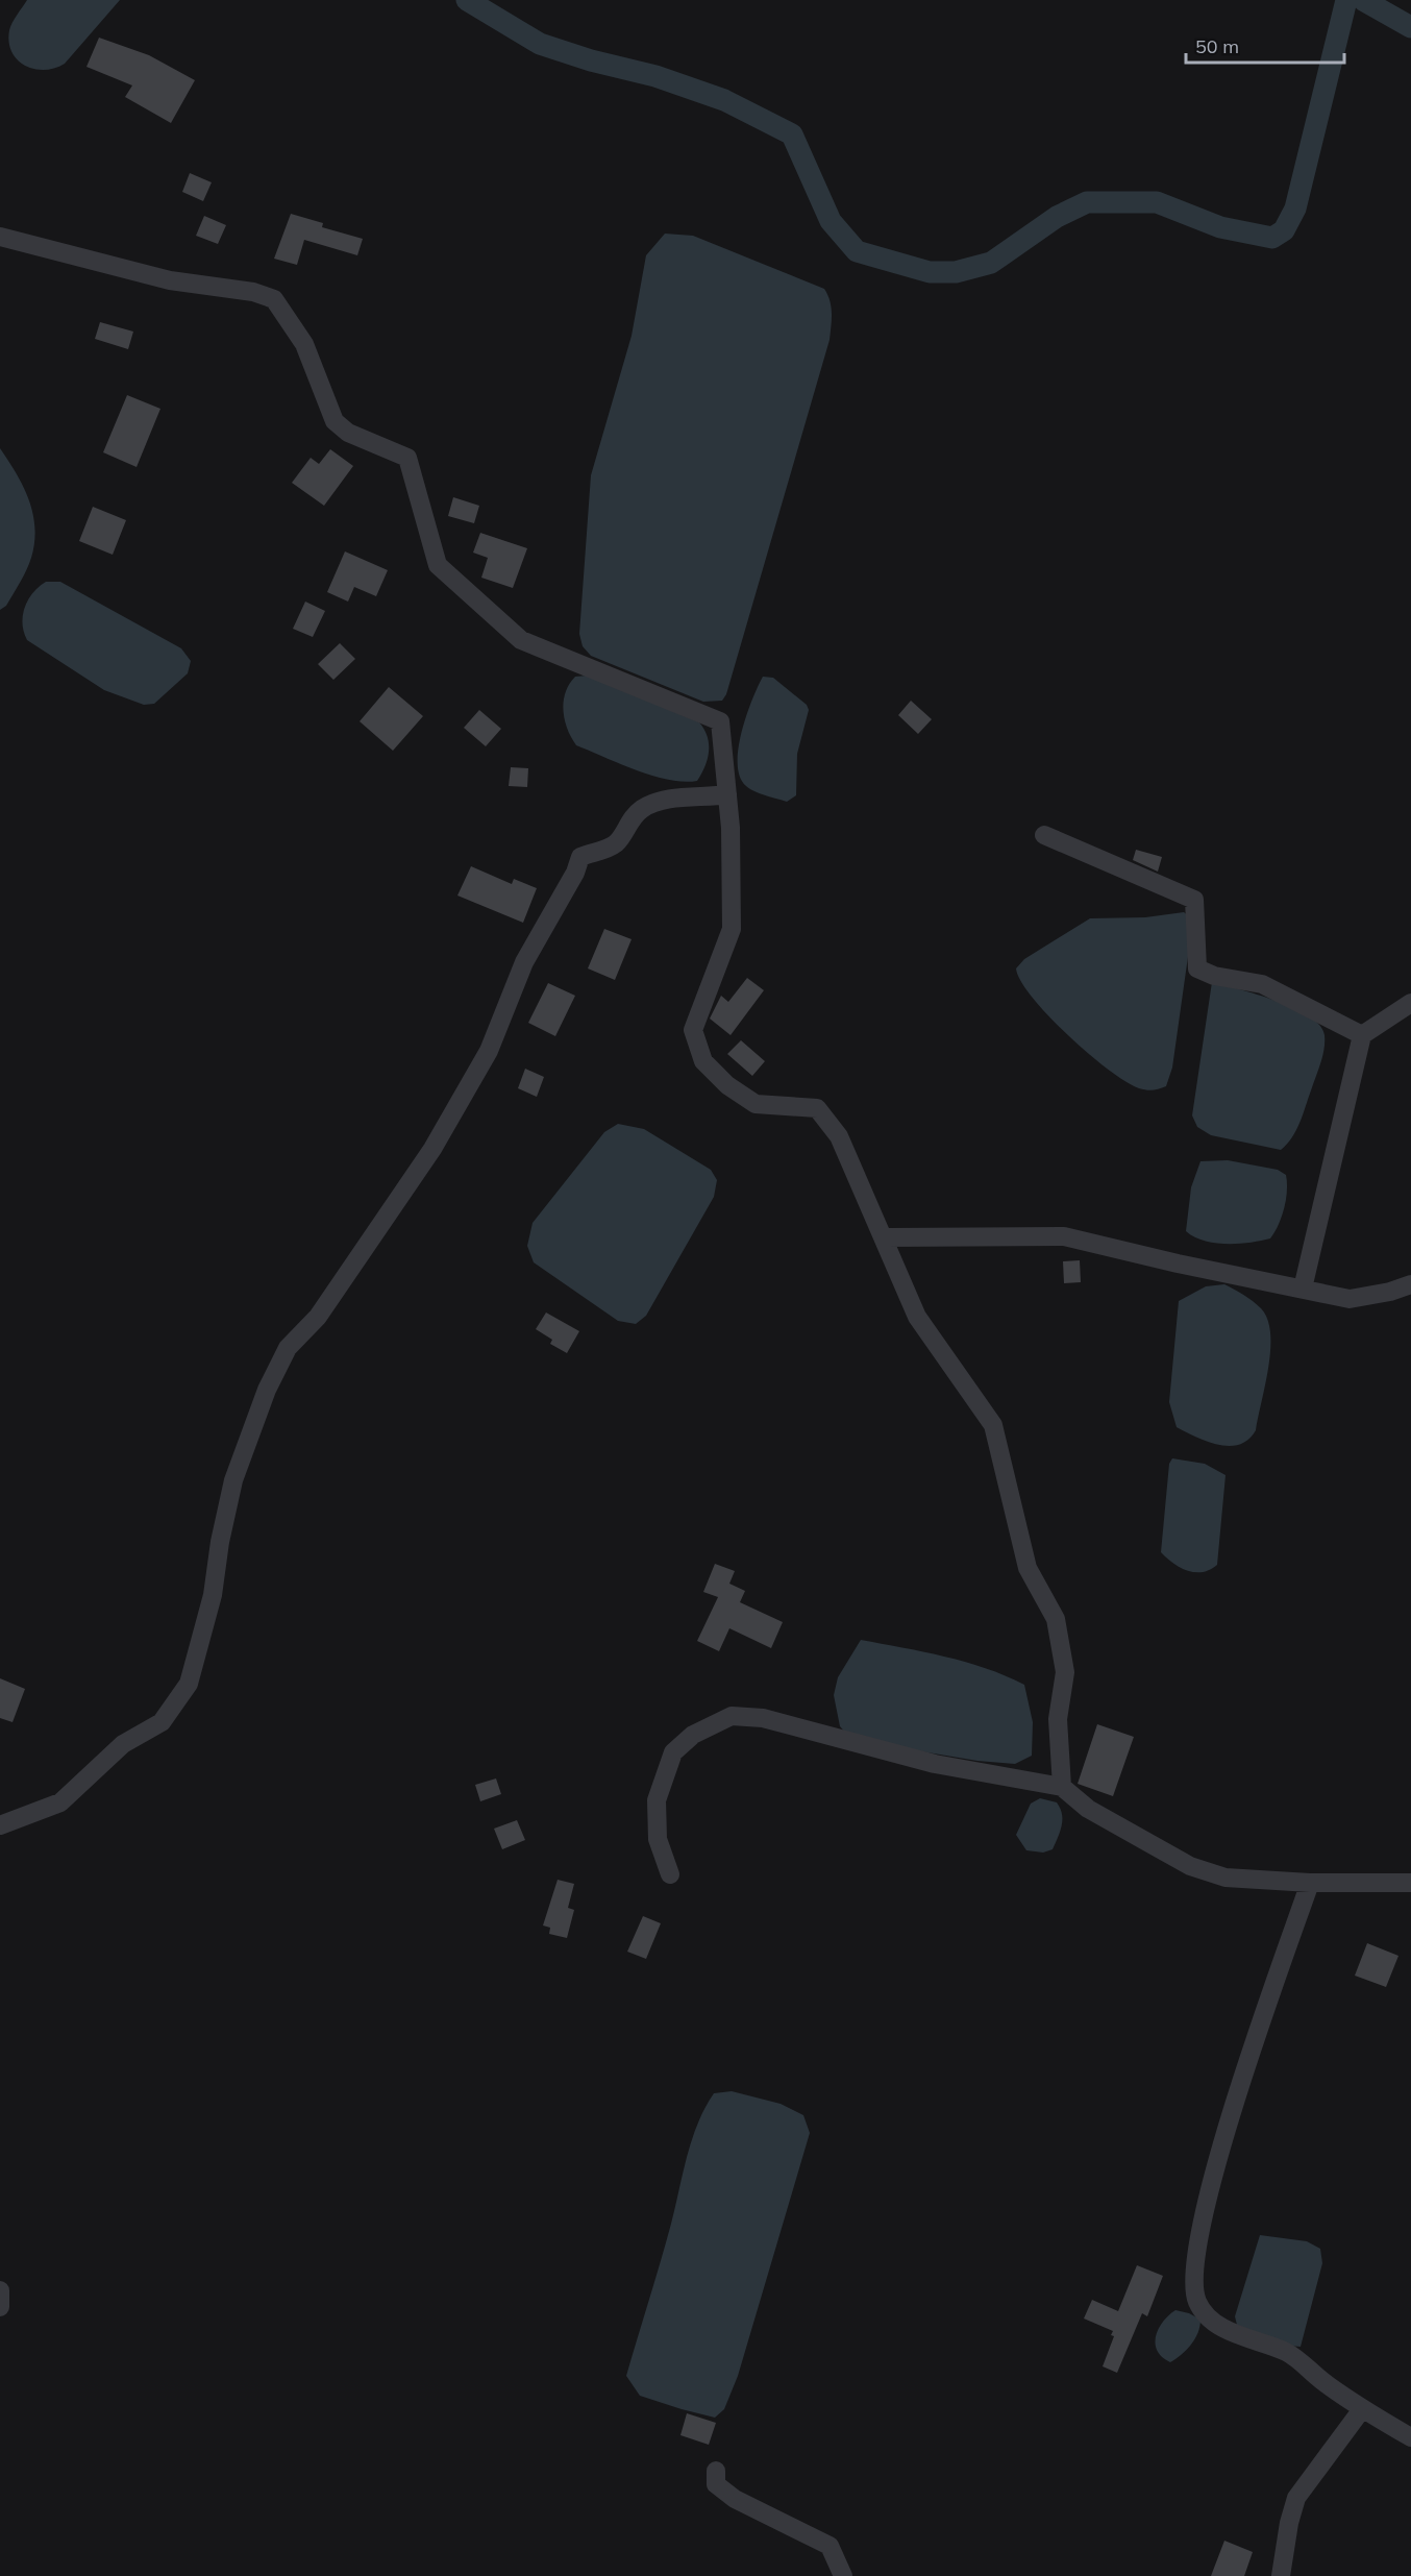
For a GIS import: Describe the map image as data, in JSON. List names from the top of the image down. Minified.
{"scale_bar":"50 m"}
